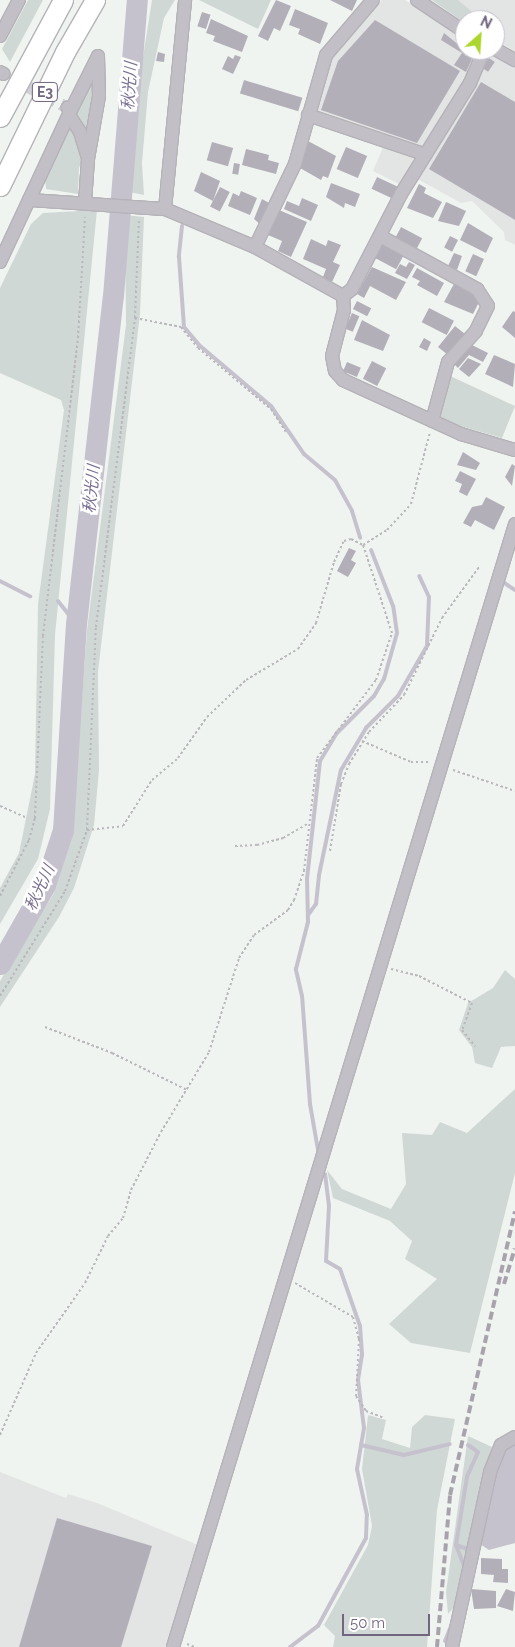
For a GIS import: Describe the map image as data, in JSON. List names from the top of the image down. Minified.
{"streets":{"highway":["E3"]},"water":["秋光川"],"scale_bar":"50 m","north":"top right"}
